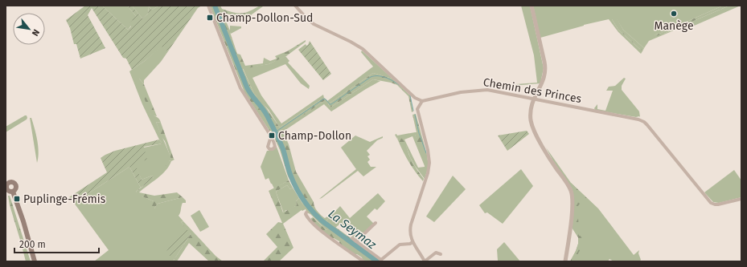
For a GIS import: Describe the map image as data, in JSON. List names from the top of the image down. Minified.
{"streets":{"street":["Chemin des Princes"]},"water":["La Seymaz"],"places":{"other":["Manège"],"transit":["Champ-Dollon-Sud","Champ-Dollon","Puplinge-Frémis"]},"scale_bar":"200 m","north":"bottom right"}
